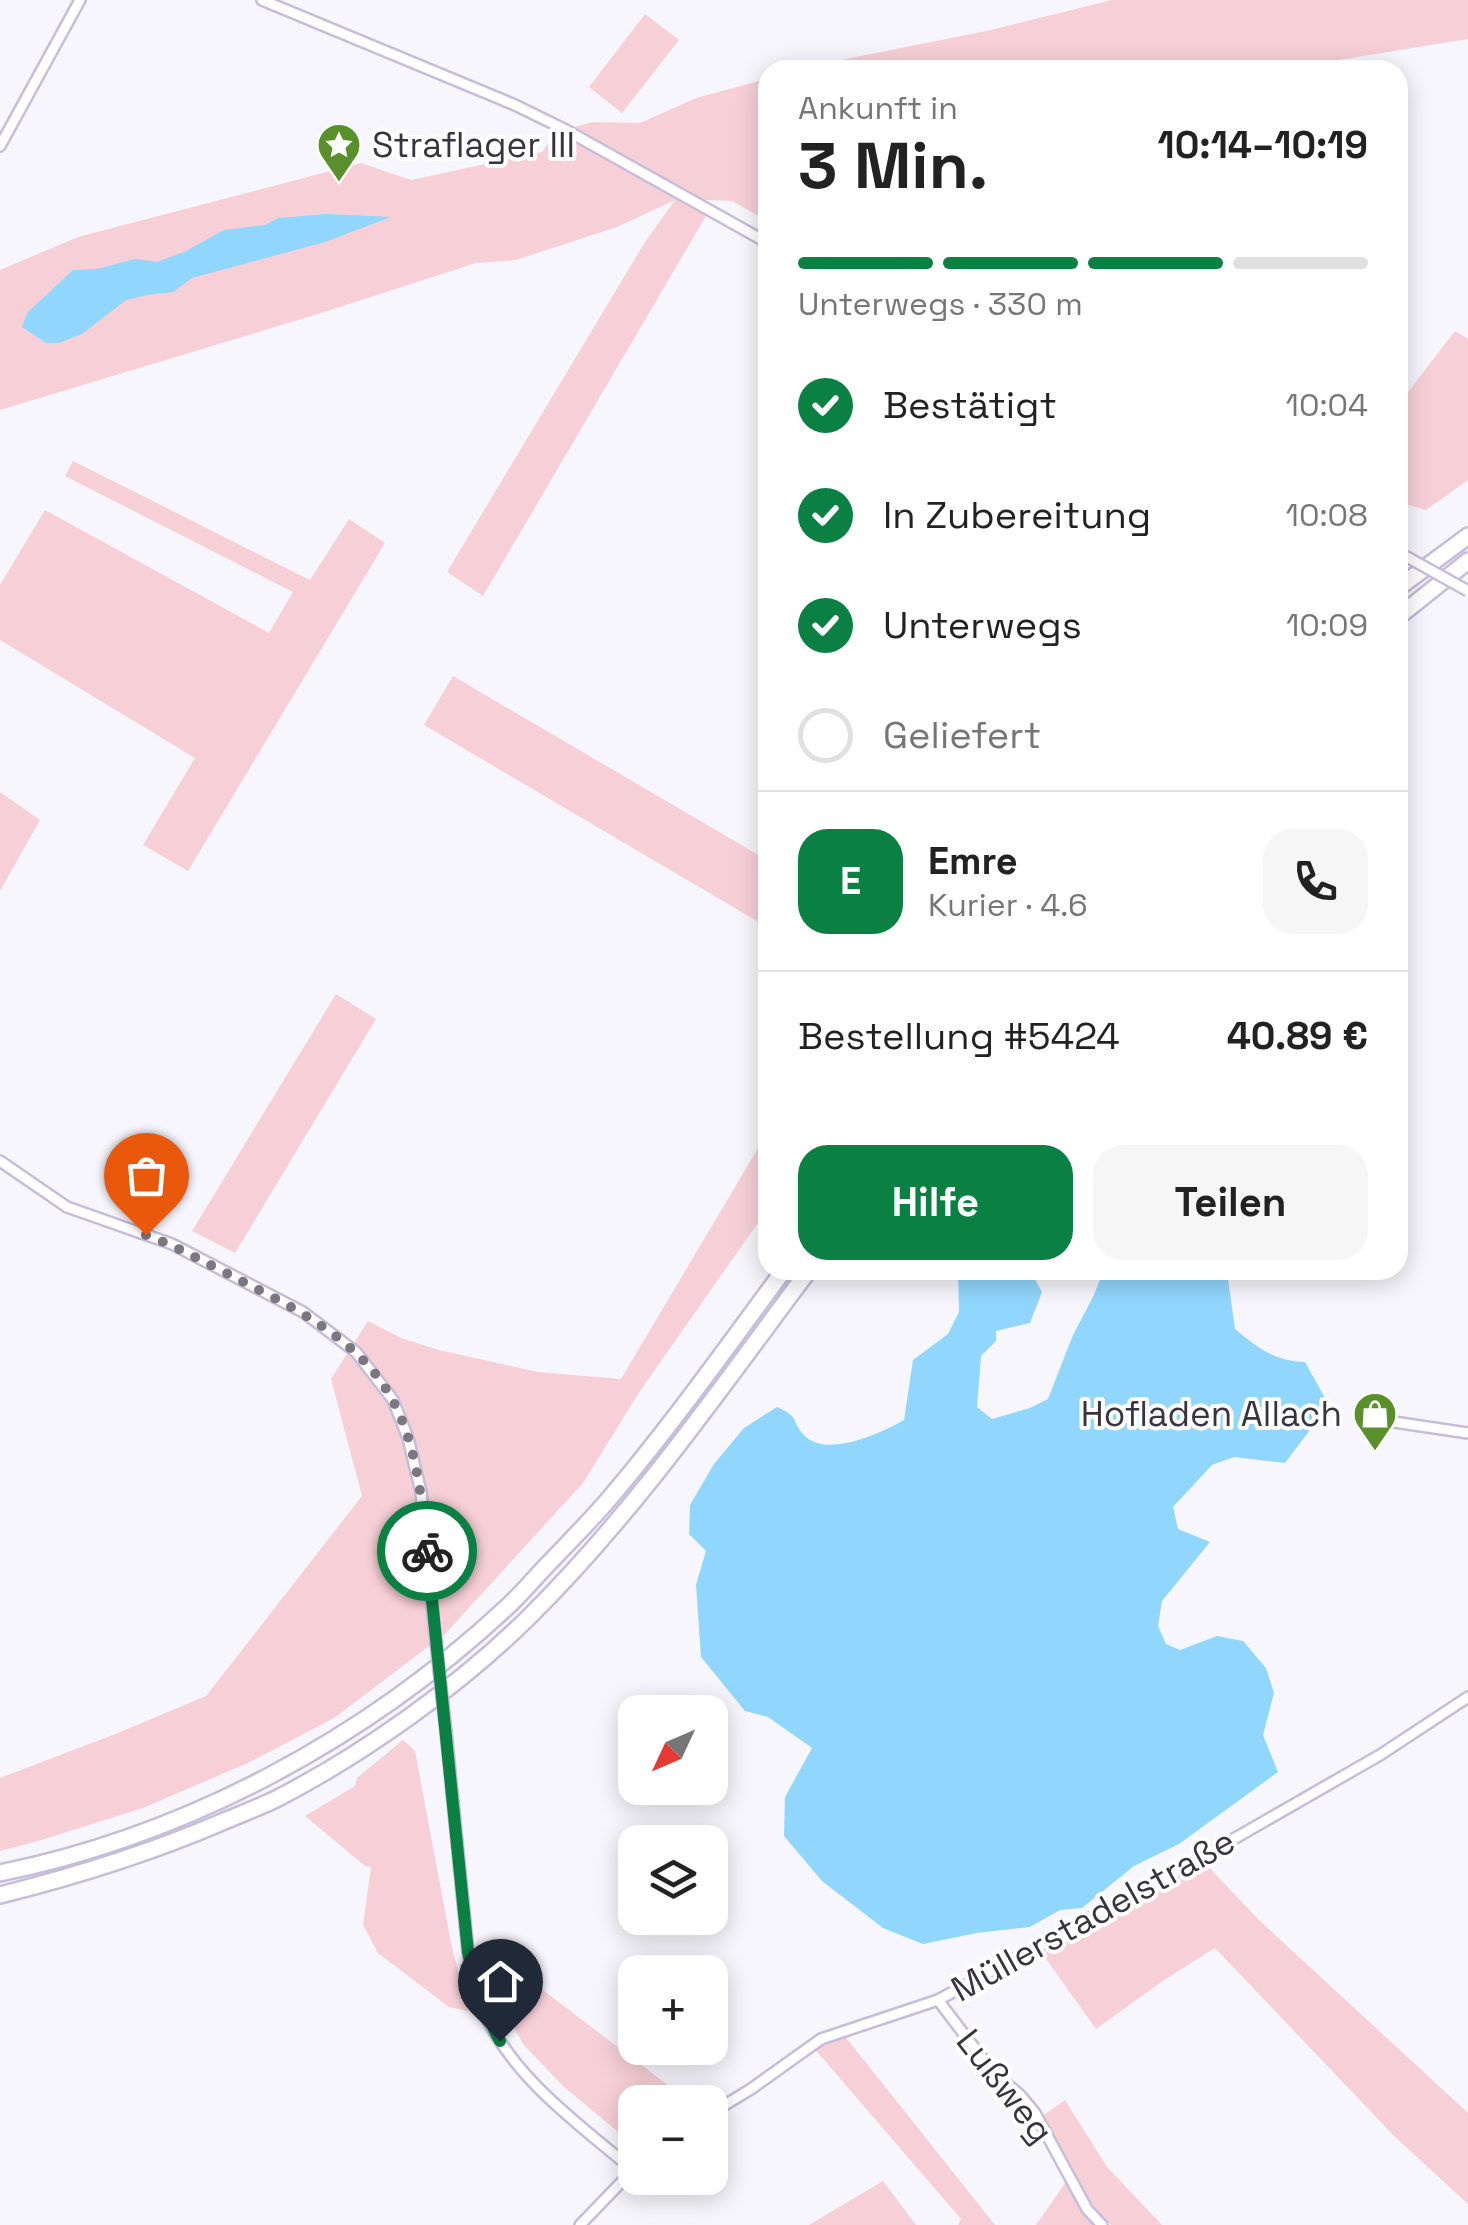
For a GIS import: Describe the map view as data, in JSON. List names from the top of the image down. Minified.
{"streets":{"street":["Müllerstadelstraße","Lußweg"]},"crossings":[["Müllerstadelstraße","Lußweg"]],"places":{"place":["Straflager III"],"shop":["Hofladen Allach"]},"north":"bottom left","page":{"heading":["3 Min.","Ankunft in","10:14–10:19"],"panel":["Emre","Kurier · 4.6","Bestellung #5424","40.89 €"],"bar":"Unterwegs · 330 m","list":[["Bestätigt","10:04"],["In Zubereitung","10:08"],["Unterwegs","10:09"],"Geliefert"],"round":"E","buttons":["Hilfe","Teilen"],"map_buttons":["+","−"]}}
